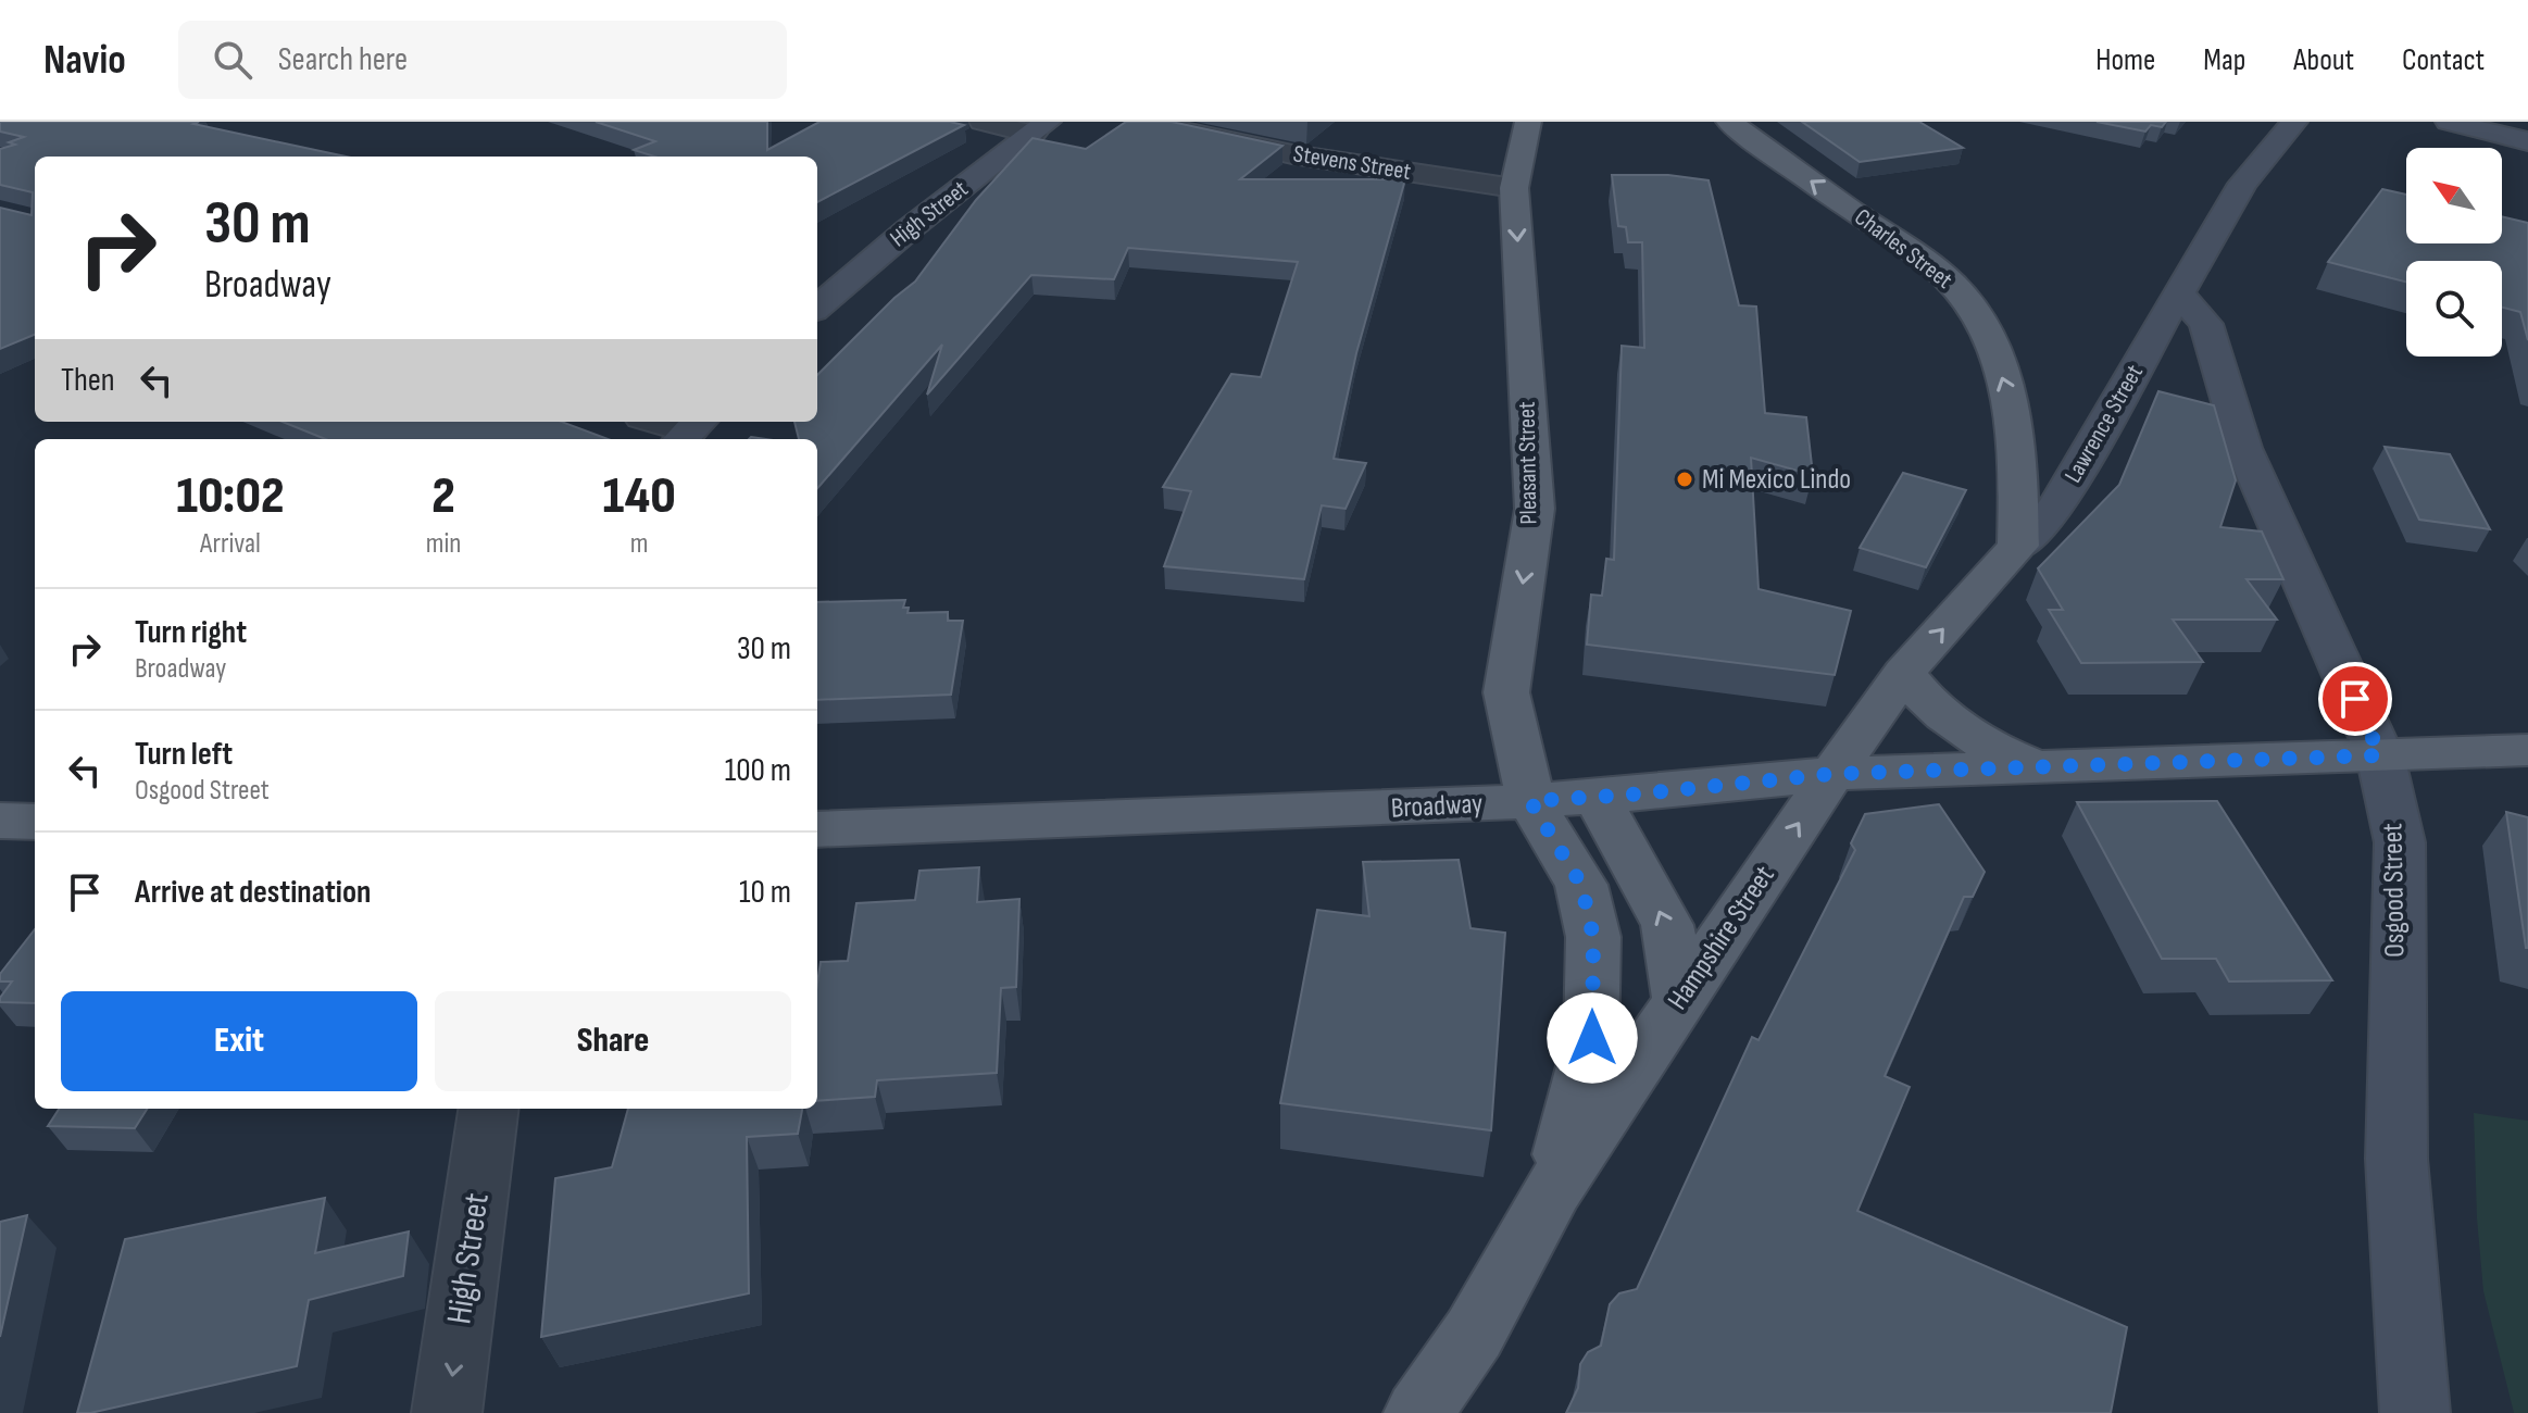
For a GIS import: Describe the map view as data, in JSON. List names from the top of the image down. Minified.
{"streets":{"main road":["High Street","Charles Street","Lawrence Street","Pleasant Street","Broadway","Osgood Street","Hampshire Street"],"street":["Stevens Street"]},"crossings":[["Stevens Street","Pleasant Street"],["Charles Street","Lawrence Street"],["Lawrence Street","Osgood Street"],["Pleasant Street","Broadway"],["Pleasant Street","Hampshire Street"],["Broadway","Osgood Street"],["Broadway","Hampshire Street"]],"one_way":["High Street","Charles Street","Pleasant Street"],"places":["Mi Mexico Lindo"],"north":"top left","page":{"header":"Navio","search":"Search here","nav":["Home","Map","About","Contact"],"turn":["30 m","Broadway"],"then":"Then","eta":["10:02","Arrival","2","min","140","m"],"list":[{"name":"Turn right","note":"Broadway","value":"30 m"},{"name":"Turn left","note":"Osgood Street","value":"100 m"},{"name":"Arrive at destination","value":"10 m"}],"buttons":["Exit","Share"]}}
